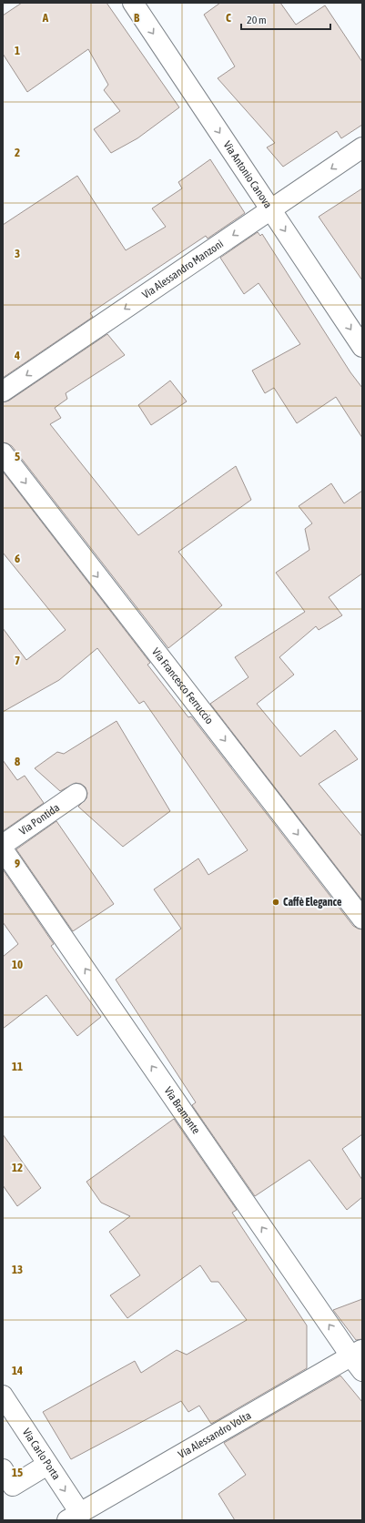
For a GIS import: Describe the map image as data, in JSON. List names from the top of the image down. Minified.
{"streets":{"street":["Via Antonio Canova","Via Alessandro Manzoni","Via Francesco Ferruccio","Via Pontida","Via Bramante","Via Alessandro Volta","Via Carlo Porta"]},"crossings":[["Via Antonio Canova","Via Alessandro Manzoni"],["Via Bramante","Via Alessandro Volta"],["Via Alessandro Volta","Via Carlo Porta"]],"one_way":["Via Antonio Canova","Via Alessandro Manzoni","Via Francesco Ferruccio","Via Bramante","Via Carlo Porta"],"places":["Caffè Elegance"],"scale_bar":"20 m","grid":{"columns":["A","B","C"],"rows":["1","2","3","4","5","6","7","8","9","10","11","12","13","14","15"]}}
